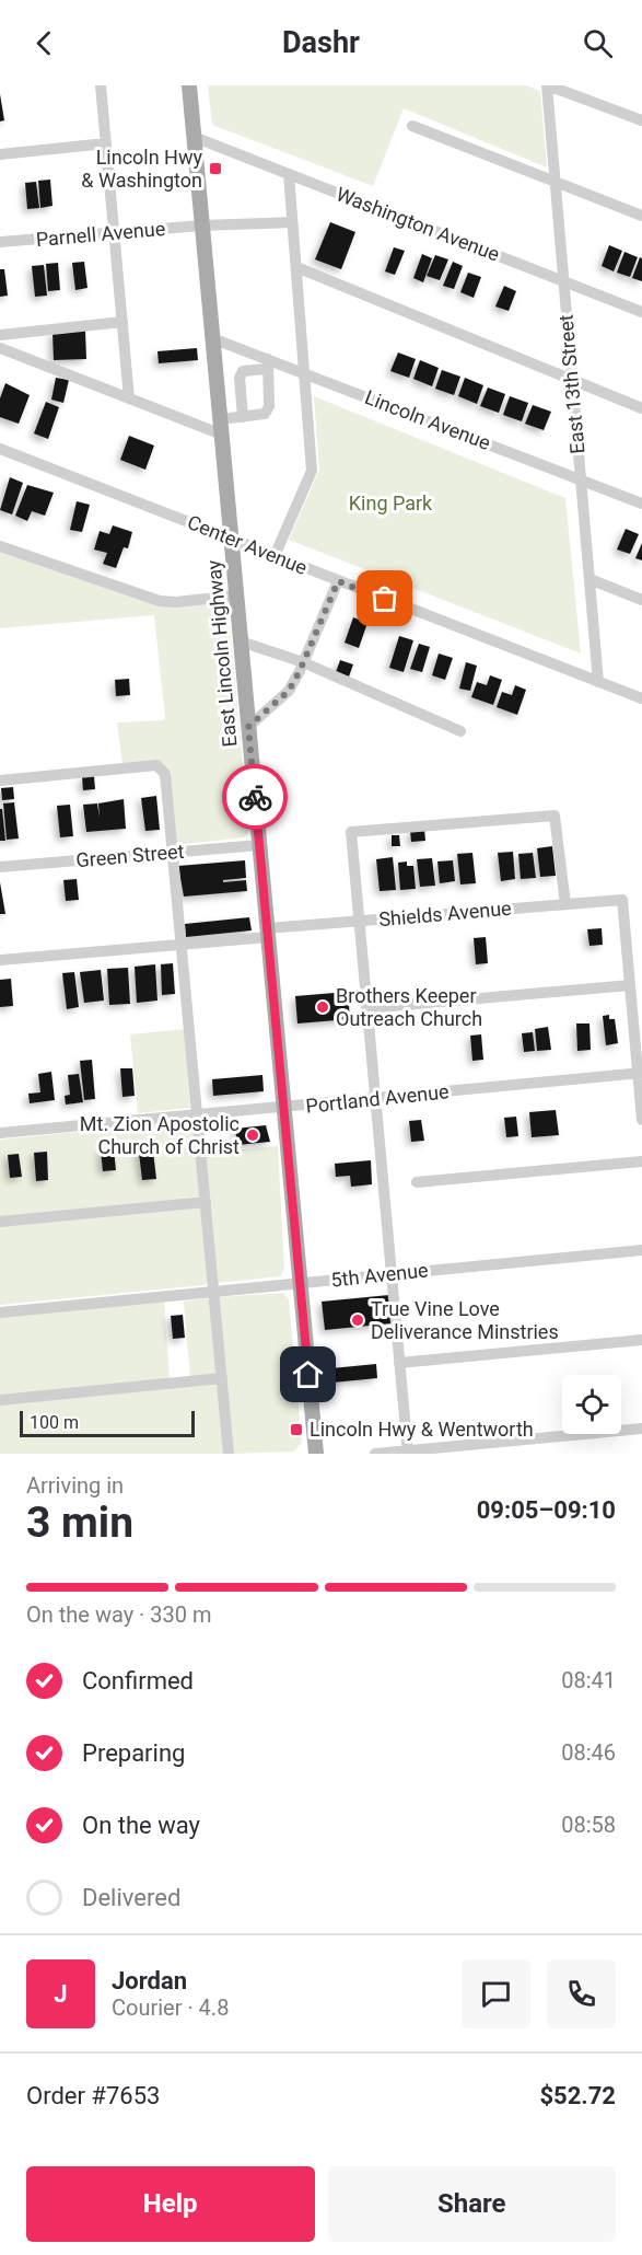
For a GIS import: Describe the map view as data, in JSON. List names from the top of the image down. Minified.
{"streets":{"main road":["East Lincoln Highway"],"street":["Washington Avenue","Parnell Avenue","East 13th Street","Lincoln Avenue","Center Avenue","Green Street","Shields Avenue","Portland Avenue","5th Avenue"]},"crossings":[["Washington Avenue","East 13th Street"],["Washington Avenue","East Lincoln Highway"],["Parnell Avenue","East Lincoln Highway"],["East 13th Street","Lincoln Avenue"],["East 13th Street","Center Avenue"],["Lincoln Avenue","East Lincoln Highway"],["Center Avenue","East Lincoln Highway"],["East Lincoln Highway","Green Street"],["East Lincoln Highway","Shields Avenue"],["East Lincoln Highway","Portland Avenue"],["East Lincoln Highway","5th Avenue"]],"parks":["King Park"],"places":{"transit":["Lincoln Hwy & Washington","Lincoln Hwy & Wentworth"],"other":["Brothers Keeper Outreach Church","Mt. Zion Apostolic Church of Christ","True Vine Love Deliverance Minstries"]},"scale_bar":"100 m","page":{"header":"Dashr","scale":"100 m","heading":["3 min","Arriving in","09:05–09:10"],"panel":["Jordan","Courier · 4.8","Order #7653","$52.72"],"bar":"On the way · 330 m","list":[["Confirmed","08:41"],["Preparing","08:46"],["On the way","08:58"],"Delivered"],"round":"J","buttons":["Help","Share"]}}
